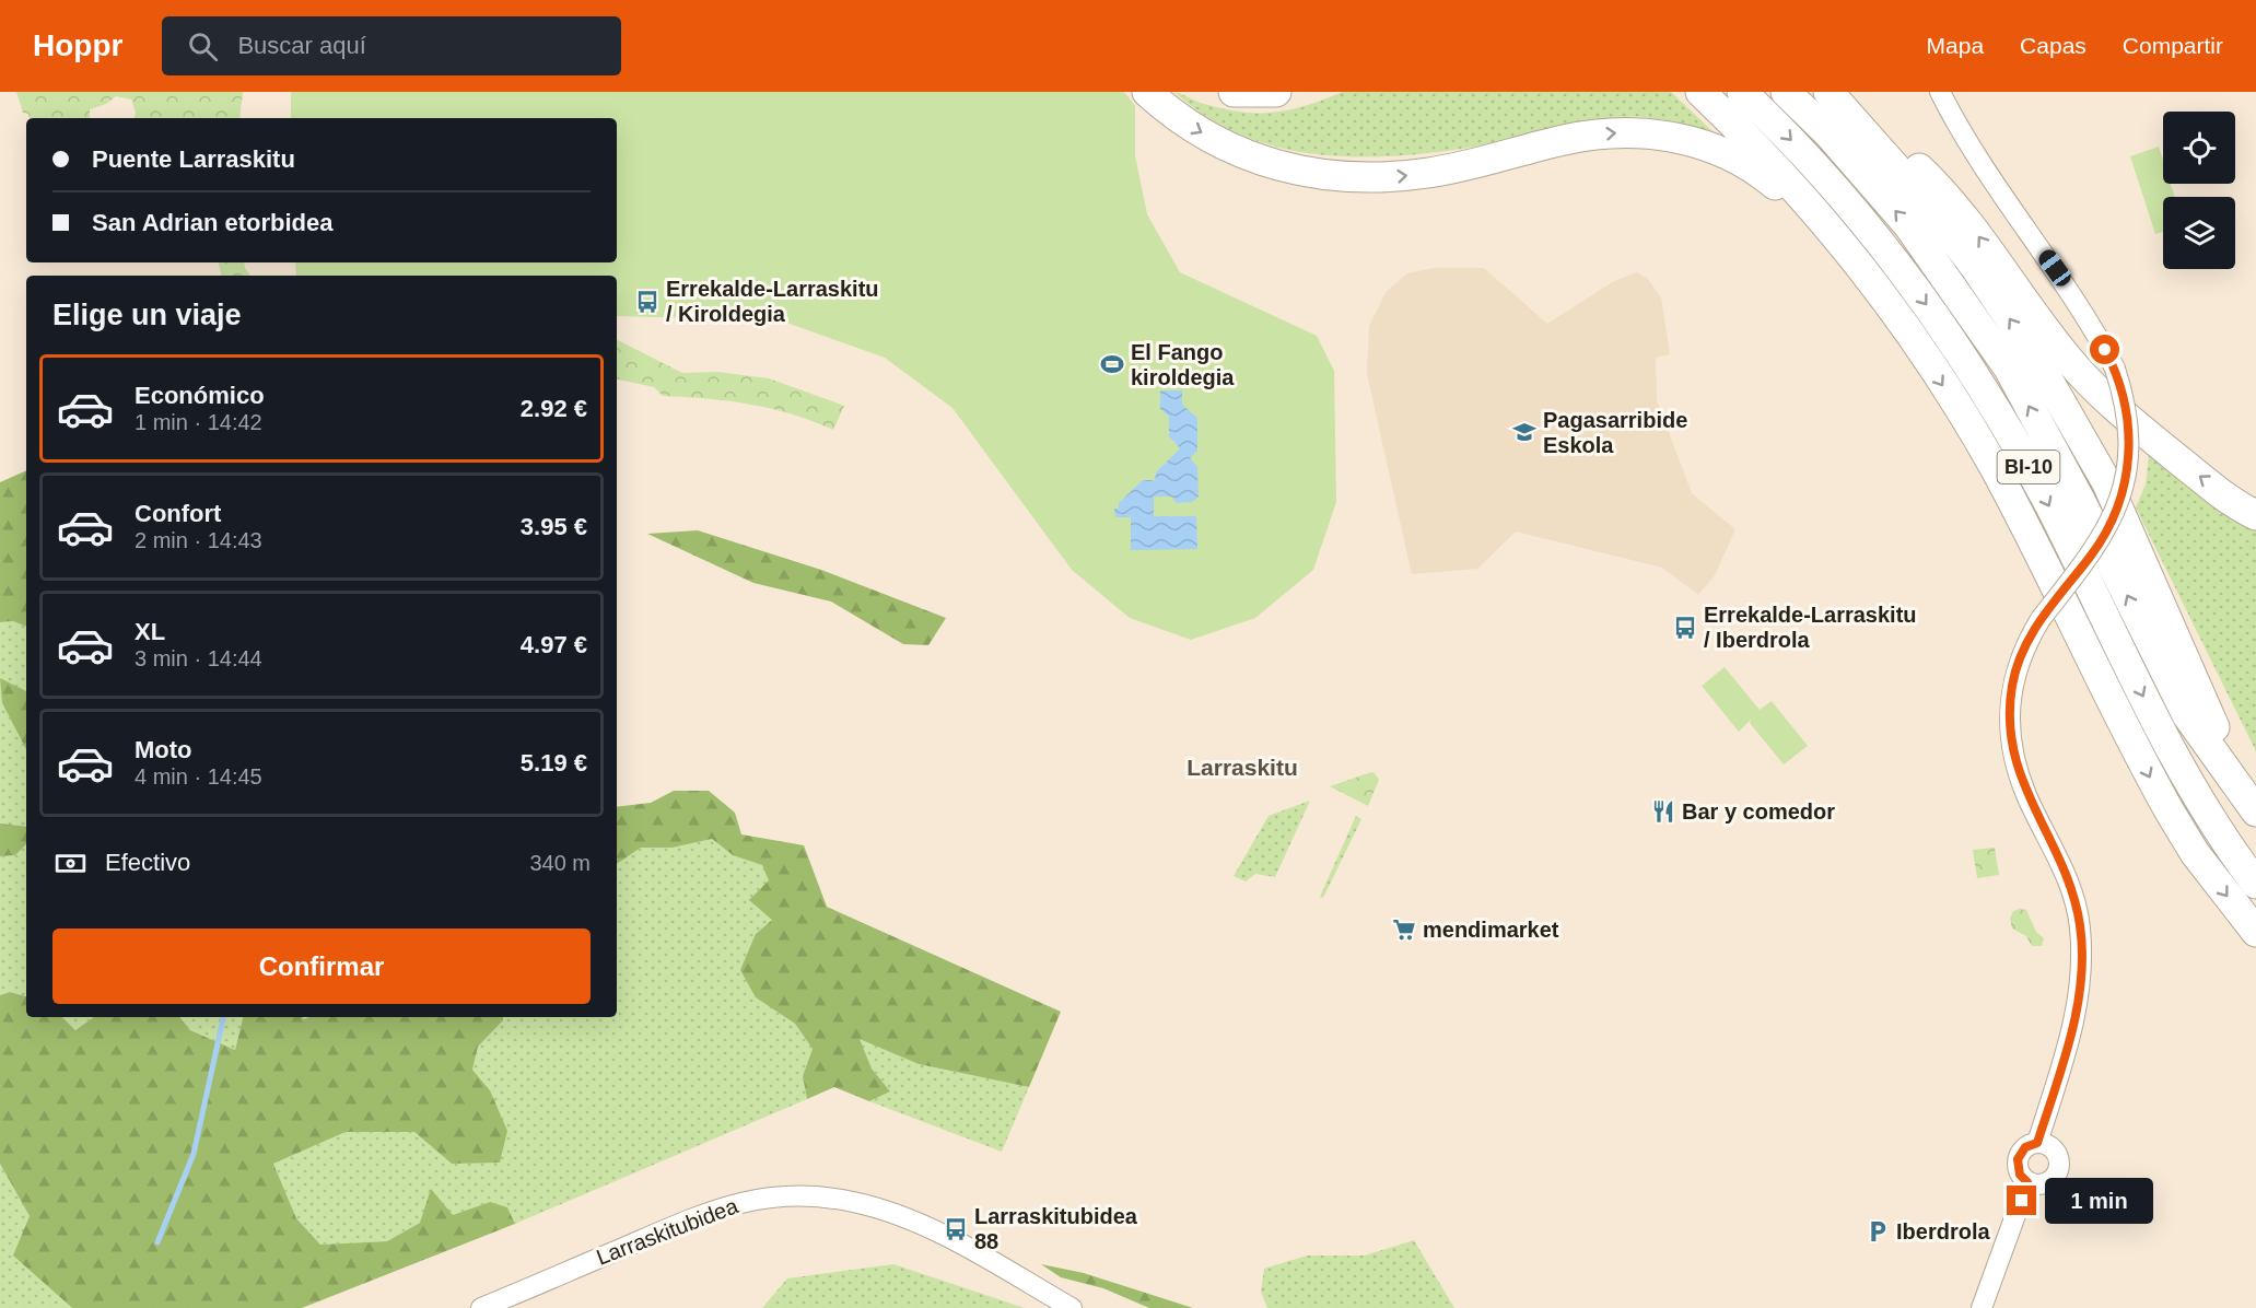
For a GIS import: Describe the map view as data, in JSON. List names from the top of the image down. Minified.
{"streets":{"highway":["BI-10"],"street":["Larraskitubidea"]},"districts":["Larraskitu"],"places":{"bus stop":["Errekalde-Larraskitu / Kiroldegia","Errekalde-Larraskitu / Iberdrola","Larraskitubidea 88"],"sports":["El Fango kiroldegia"],"school or university":["Pagasarribide Eskola"],"restaurant":["Bar y comedor"],"supermarket":["mendimarket"],"parking":["Iberdrola"]},"page":{"header":"Hoppr","search":"Buscar aquí","nav":["Mapa","Capas","Compartir"],"banner":["Puente Larraskitu","San Adrian etorbidea"],"heading":"Elige un viaje","list":[{"name":"Económico","note":"1 min · 14:42","value":"2.92 €"},{"name":"Confort","note":"2 min · 14:43","value":"3.95 €"},{"name":"XL","note":"3 min · 14:44","value":"4.97 €"},{"name":"Moto","note":"4 min · 14:45","value":"5.19 €"}],"pay":["Efectivo","340 m"],"buttons":"Confirmar","bubble":"1 min"}}
